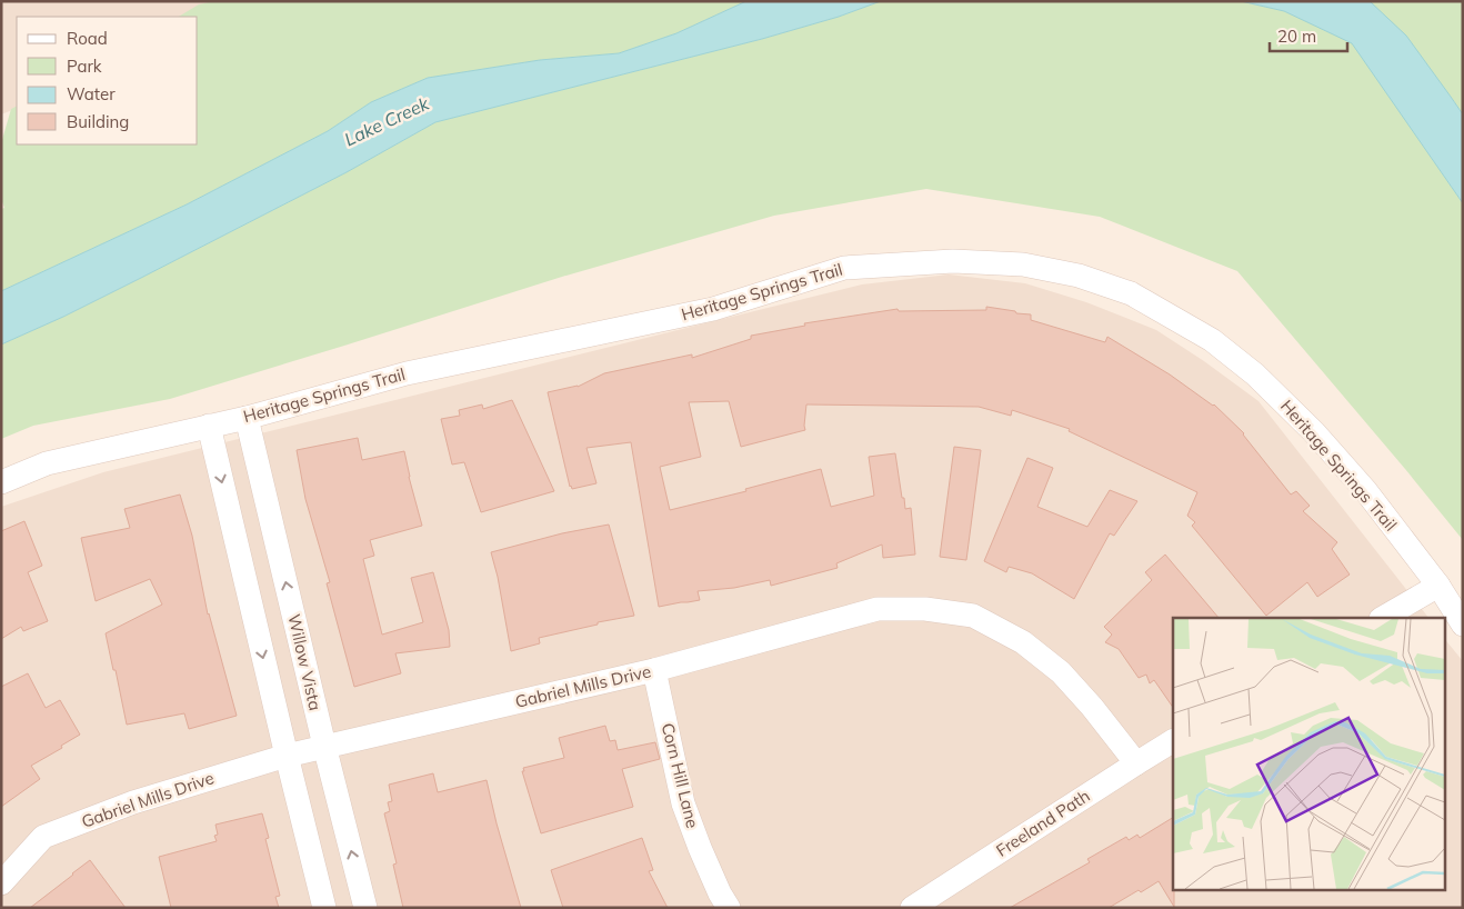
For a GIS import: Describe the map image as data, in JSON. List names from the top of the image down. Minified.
{"streets":{"street":["Heritage Springs Trail","Willow Vista","Gabriel Mills Drive","Corn Hill Lane","Freeland Path"]},"crossings":[["Heritage Springs Trail","Willow Vista"],["Willow Vista","Gabriel Mills Drive"],["Gabriel Mills Drive","Corn Hill Lane"],["Gabriel Mills Drive","Freeland Path"]],"water":["Lake Creek"],"legend":["Road","Park","Water","Building"],"scale_bar":"20 m"}
